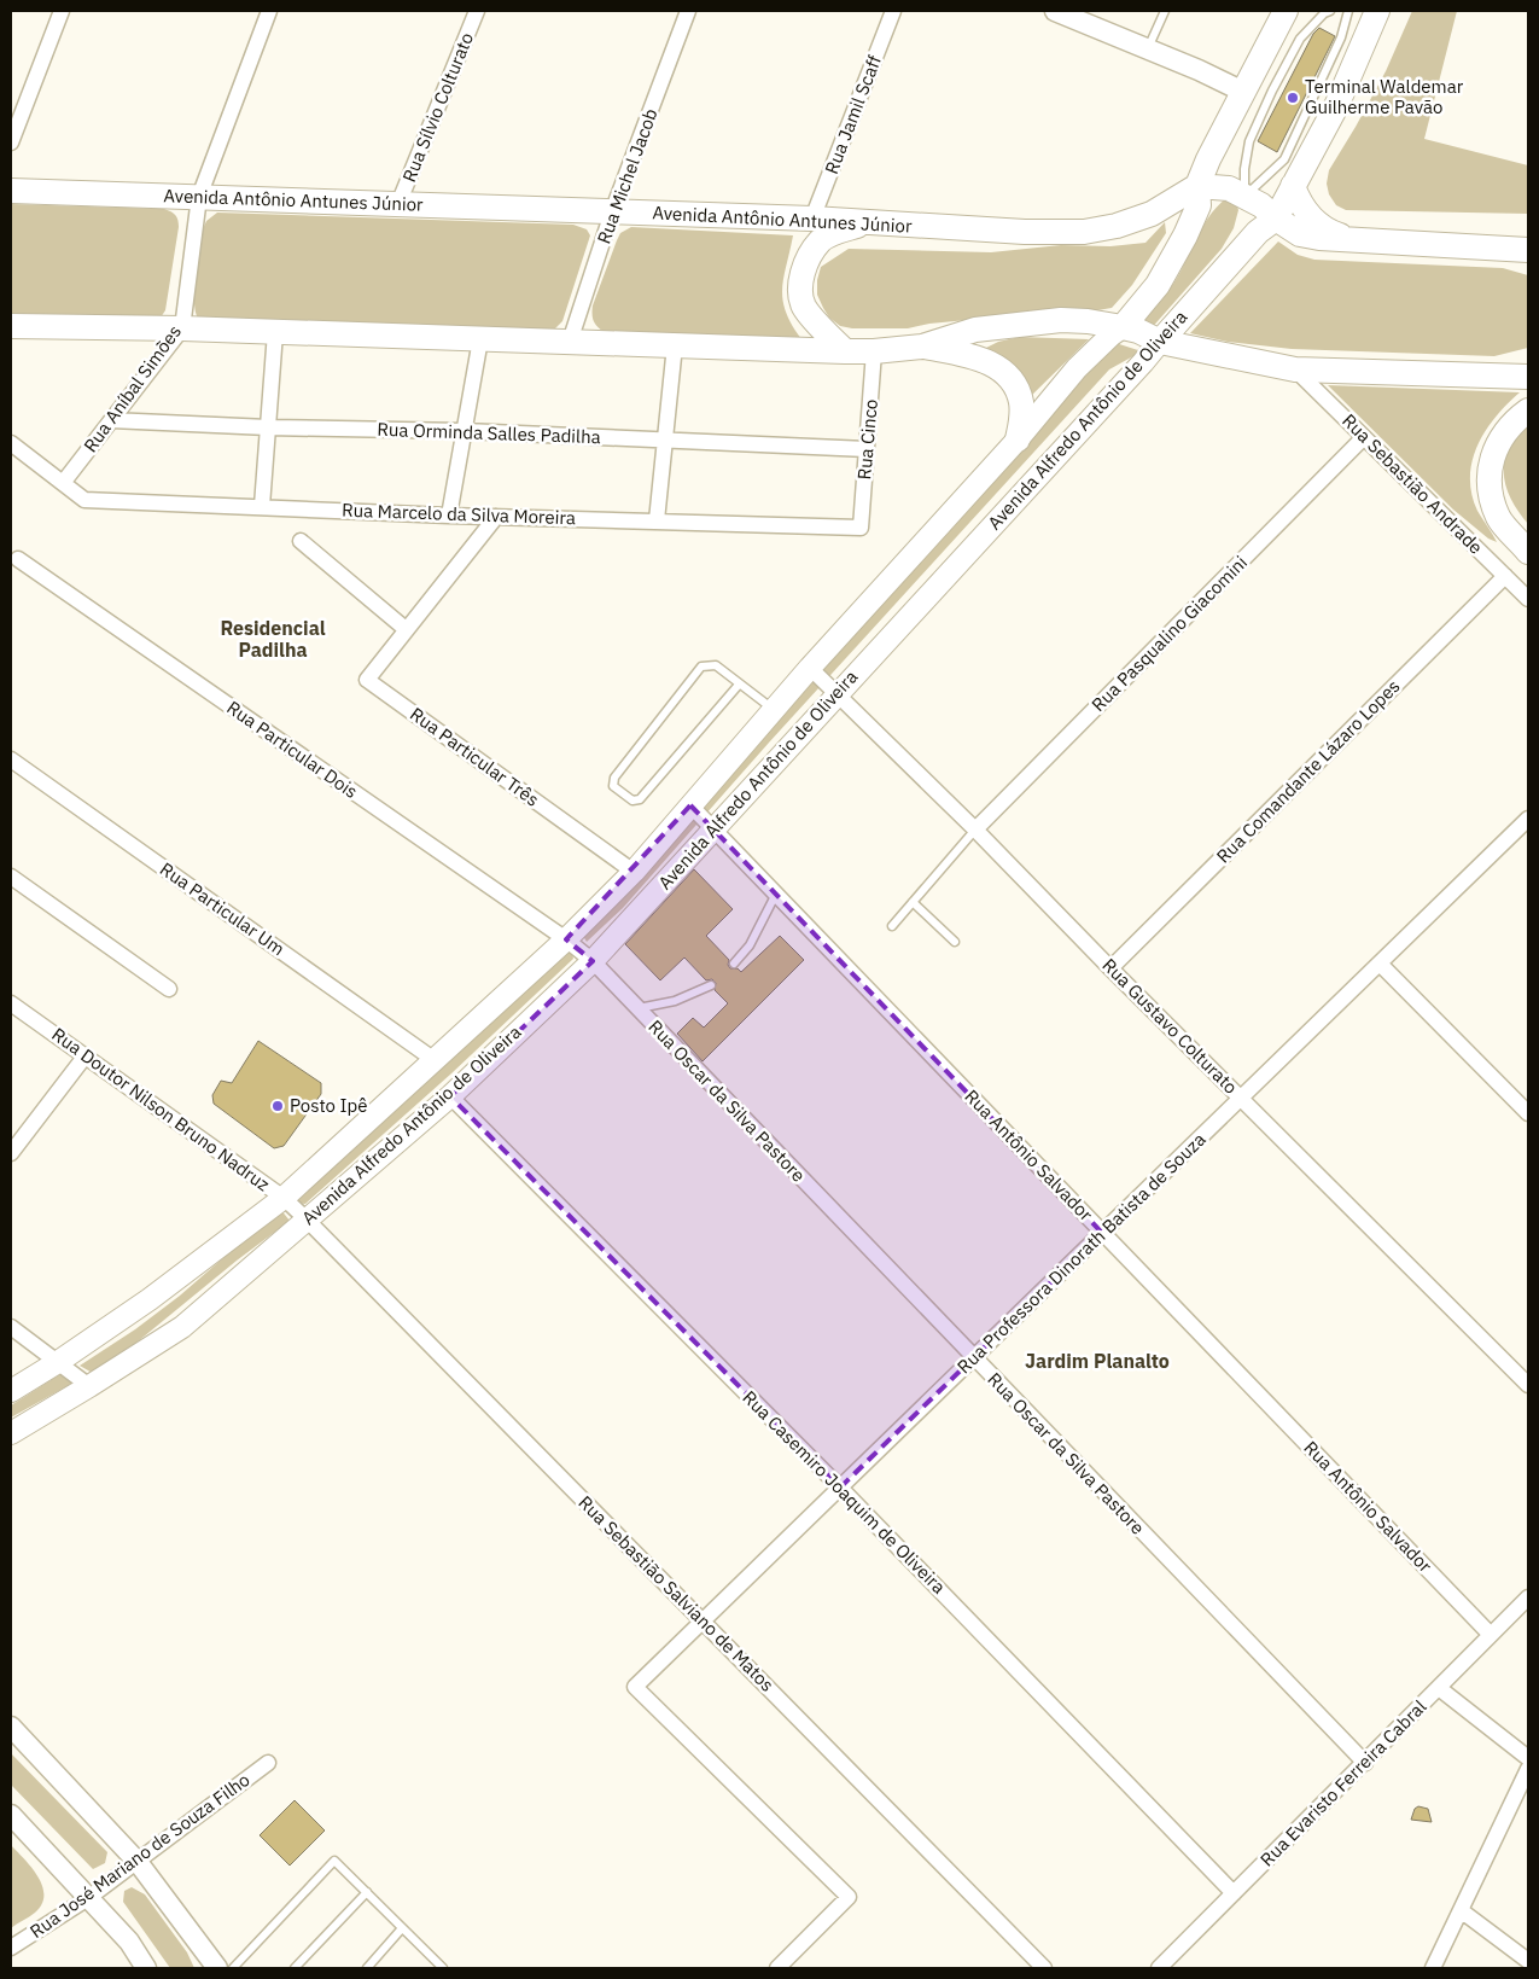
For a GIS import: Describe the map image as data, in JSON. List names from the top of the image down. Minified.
{"streets":{"main road":["Avenida Antônio Antunes Júnior","Avenida Alfredo Antônio de Oliveira"],"street":["Rua Sílvio Colturato","Rua Jamil Scaff","Rua Michel Jacob","Rua Aníbal Simões","Rua Orminda Salles Padilha","Rua Cinco","Rua Sebastião Andrade","Rua Marcelo da Silva Moreira","Rua Pasqualino Giacomini","Rua Particular Dois","Rua Particular Três","Rua Comandante Lázaro Lopes","Rua Particular Um","Rua Gustavo Colturato","Rua Oscar da Silva Pastore","Rua Doutor Nilson Bruno Nadruz","Rua Antônio Salvador","Rua Professora Dinorath Batista de Souza","Rua Casemiro Joaquim de Oliveira","Rua Sebastião Salviano de Matos","Rua Evaristo Ferreira Cabral","Rua José Mariano de Souza Filho"]},"crossings":[["Rua Sílvio Colturato","Avenida Antônio Antunes Júnior"],["Rua Jamil Scaff","Avenida Antônio Antunes Júnior"],["Rua Michel Jacob","Avenida Antônio Antunes Júnior"],["Avenida Antônio Antunes Júnior","Rua Aníbal Simões"],["Avenida Antônio Antunes Júnior","Avenida Alfredo Antônio de Oliveira"],["Rua Aníbal Simões","Rua Orminda Salles Padilha"],["Rua Aníbal Simões","Rua Marcelo da Silva Moreira"],["Avenida Alfredo Antônio de Oliveira","Rua Particular Dois"],["Avenida Alfredo Antônio de Oliveira","Rua Particular Três"],["Avenida Alfredo Antônio de Oliveira","Rua Particular Um"],["Avenida Alfredo Antônio de Oliveira","Rua Gustavo Colturato"],["Avenida Alfredo Antônio de Oliveira","Rua Oscar da Silva Pastore"],["Avenida Alfredo Antônio de Oliveira","Rua Doutor Nilson Bruno Nadruz"],["Avenida Alfredo Antônio de Oliveira","Rua Antônio Salvador"],["Avenida Alfredo Antônio de Oliveira","Rua Casemiro Joaquim de Oliveira"],["Avenida Alfredo Antônio de Oliveira","Rua Sebastião Salviano de Matos"],["Rua Orminda Salles Padilha","Rua Cinco"],["Rua Cinco","Rua Marcelo da Silva Moreira"],["Rua Sebastião Andrade","Rua Pasqualino Giacomini"],["Rua Sebastião Andrade","Rua Comandante Lázaro Lopes"],["Rua Marcelo da Silva Moreira","Rua Particular Três"],["Rua Pasqualino Giacomini","Rua Gustavo Colturato"],["Rua Particular Dois","Rua Oscar da Silva Pastore"],["Rua Comandante Lázaro Lopes","Rua Gustavo Colturato"],["Rua Gustavo Colturato","Rua Professora Dinorath Batista de Souza"],["Rua Oscar da Silva Pastore","Rua Professora Dinorath Batista de Souza"],["Rua Oscar da Silva Pastore","Rua Evaristo Ferreira Cabral"],["Rua Doutor Nilson Bruno Nadruz","Rua Sebastião Salviano de Matos"],["Rua Antônio Salvador","Rua Professora Dinorath Batista de Souza"],["Rua Antônio Salvador","Rua Evaristo Ferreira Cabral"],["Rua Professora Dinorath Batista de Souza","Rua Casemiro Joaquim de Oliveira"],["Rua Professora Dinorath Batista de Souza","Rua Sebastião Salviano de Matos"],["Rua Casemiro Joaquim de Oliveira","Rua Evaristo Ferreira Cabral"]],"districts":["Residencial Padilha","Jardim Planalto"],"places":["Terminal Waldemar Guilherme Pavão","Posto Ipê"]}
